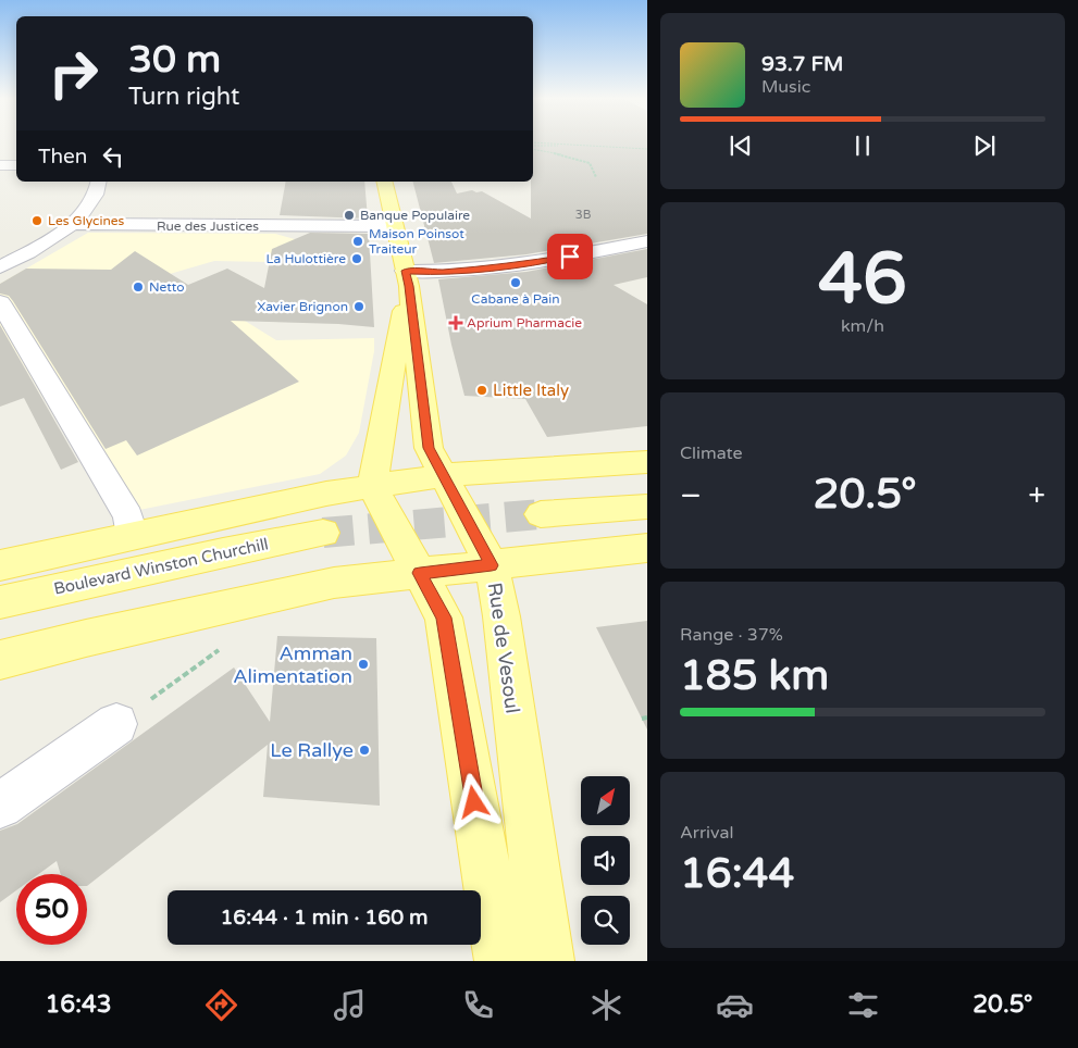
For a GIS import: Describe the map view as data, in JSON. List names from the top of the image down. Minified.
{"streets":{"main road":["Boulevard Winston Churchill","Rue de Vesoul"],"street":["Rue des Justices"]},"crossings":[["Rue des Justices","Rue de Vesoul"]],"places":{"other":["Banque Populaire","Les Glycines","Maison Poinsot Traiteur","La Hulottière","Cabane à Pain","Netto","Xavier Brignon","Little Italy","Amman Alimentation","Le Rallye"],"health":["Aprium Pharmacie"]},"house_numbers":["3B"],"north":"top right","page":{"turn":["30 m","Turn right"],"song":["93.7 FM","Music"],"then":"Then","tile":[["46","km/h"],"Climate",["Range · 37%","185 km"],["Arrival","16:44"]],"heat":["−","20.5°","+"],"limit":"50","trip":"16:44 · 1 min · 160 m","tabs":["16:43","20.5°"]}}
